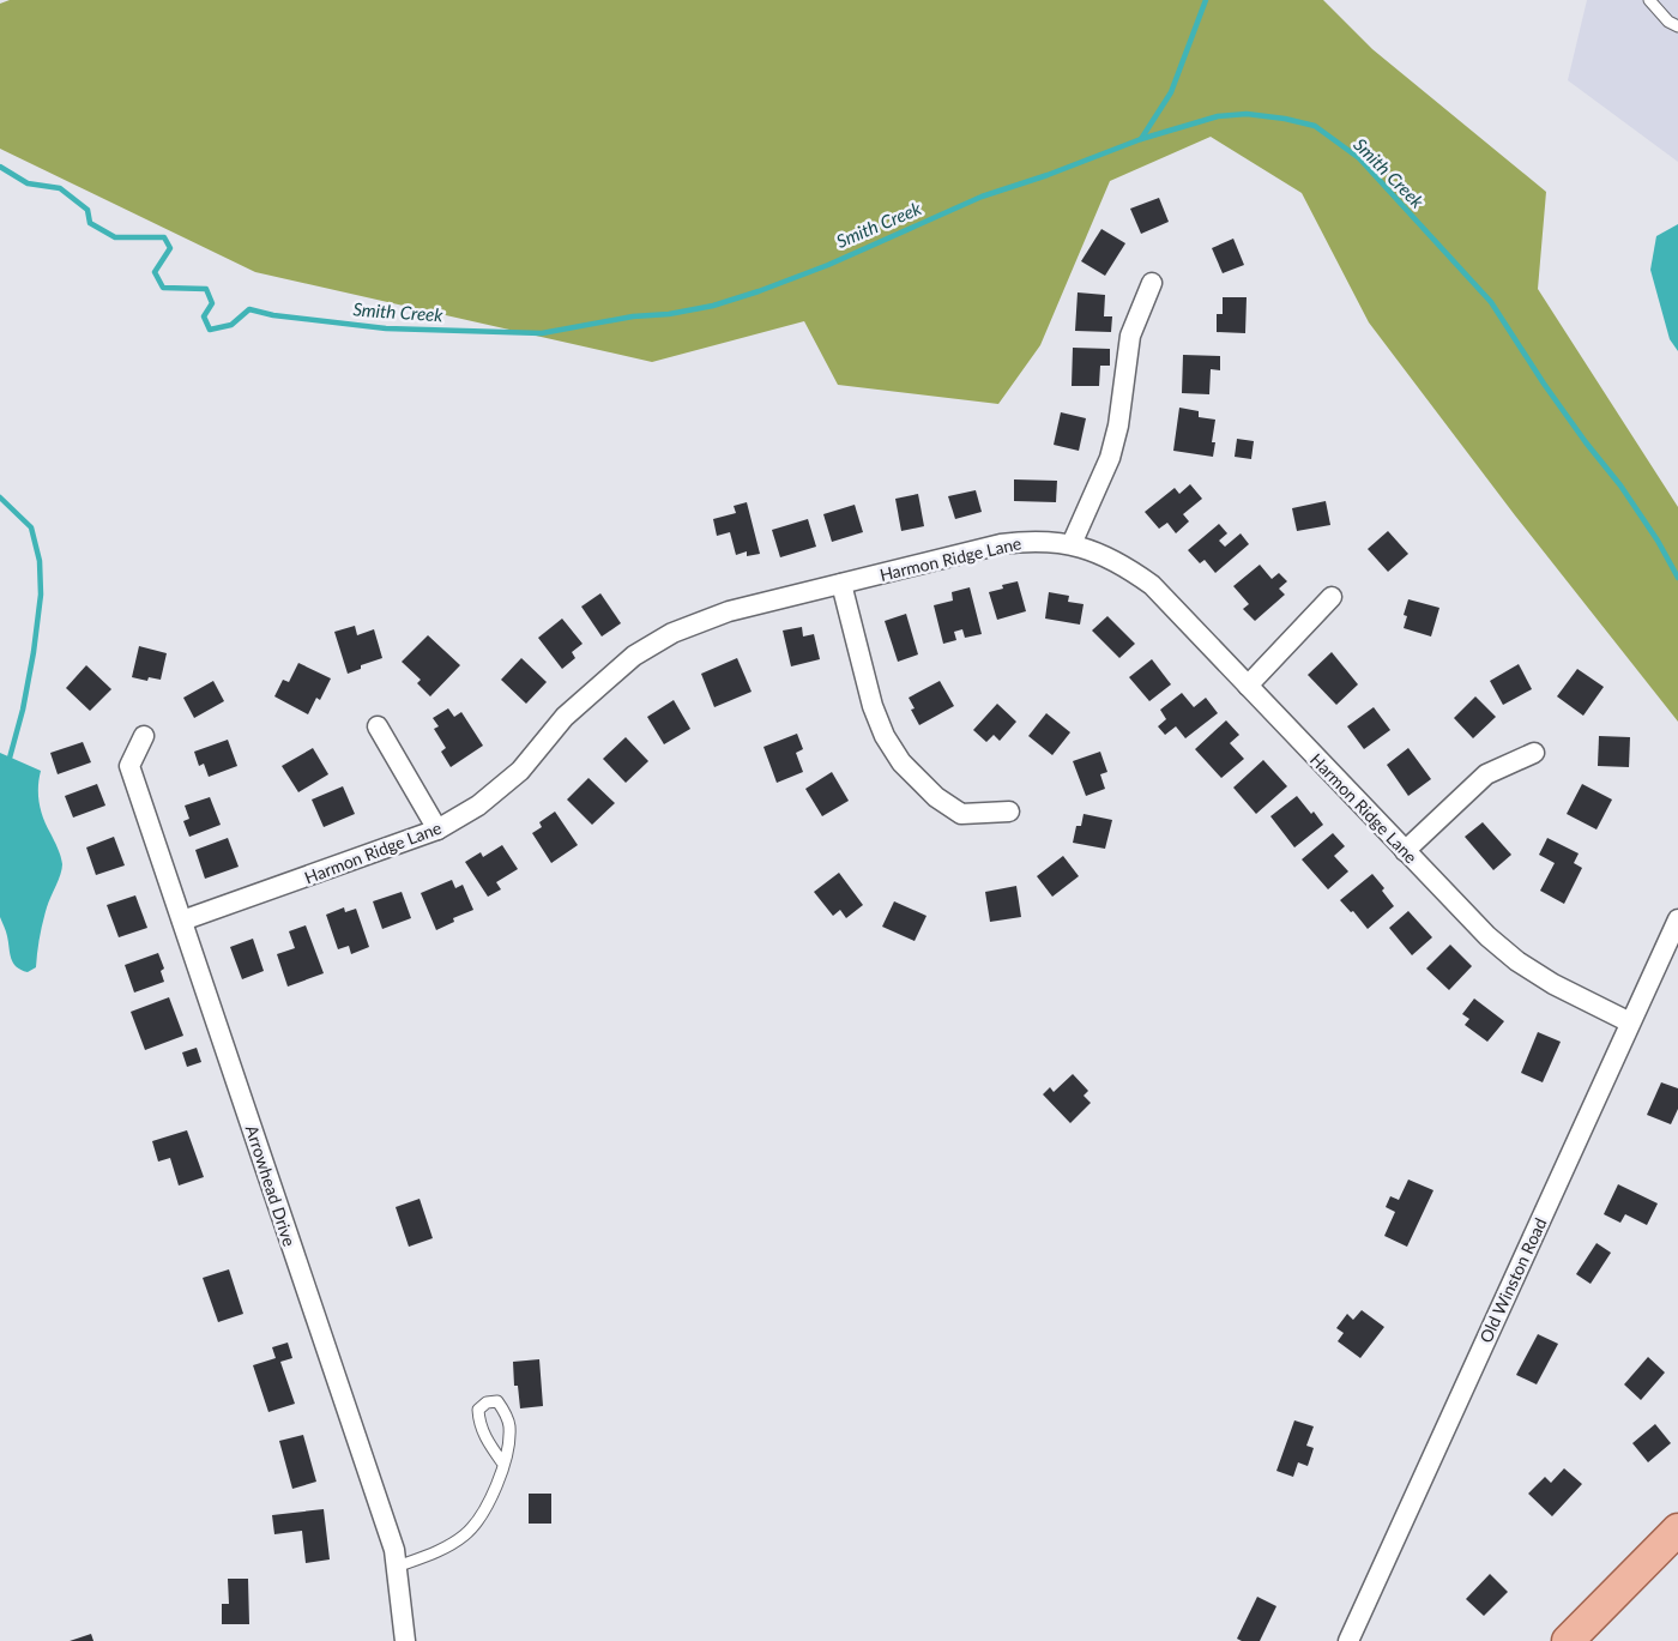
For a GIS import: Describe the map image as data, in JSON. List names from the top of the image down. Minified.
{"streets":{"street":["Harmon Ridge Lane","Arrowhead Drive","Old Winston Road"]},"crossings":[["Harmon Ridge Lane","Arrowhead Drive"],["Harmon Ridge Lane","Old Winston Road"]],"water":["Smith Creek"]}
